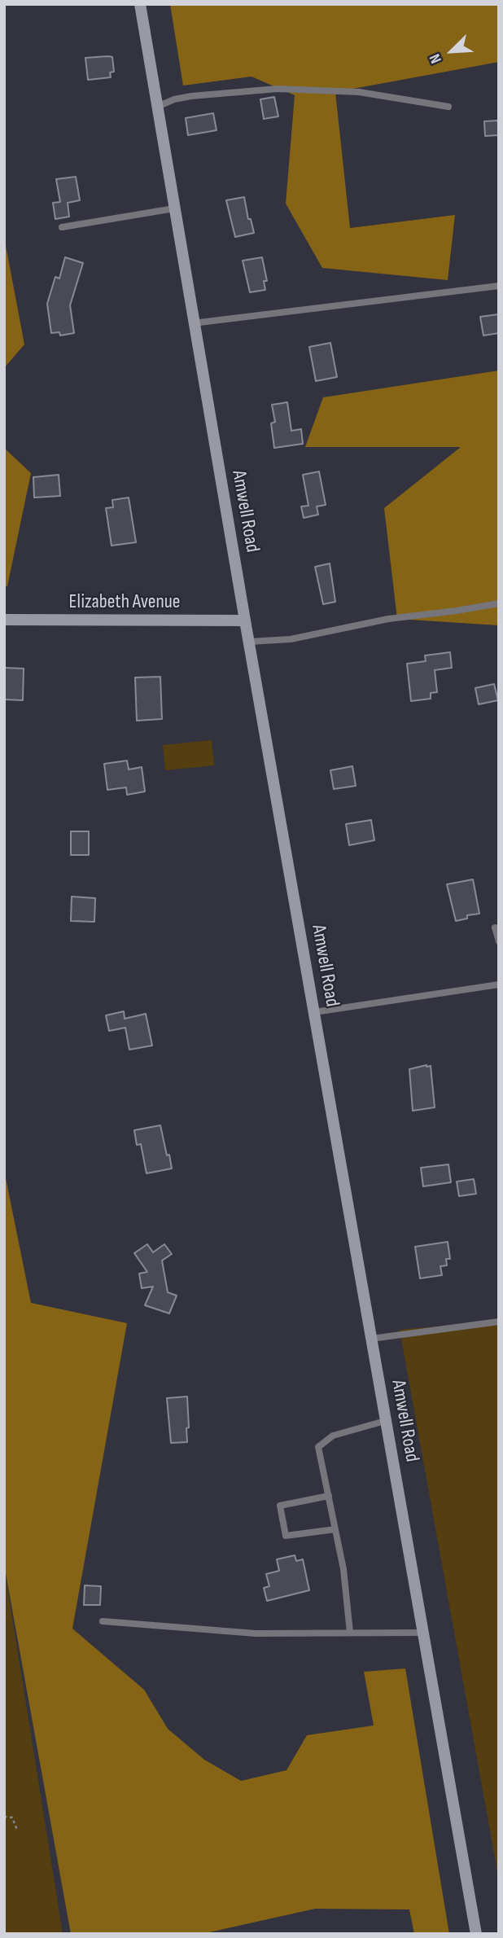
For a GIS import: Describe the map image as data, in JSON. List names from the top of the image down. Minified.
{"streets":{"main road":["Amwell Road","Elizabeth Avenue"]},"crossings":[["Amwell Road","Elizabeth Avenue"]],"north":"bottom left"}
